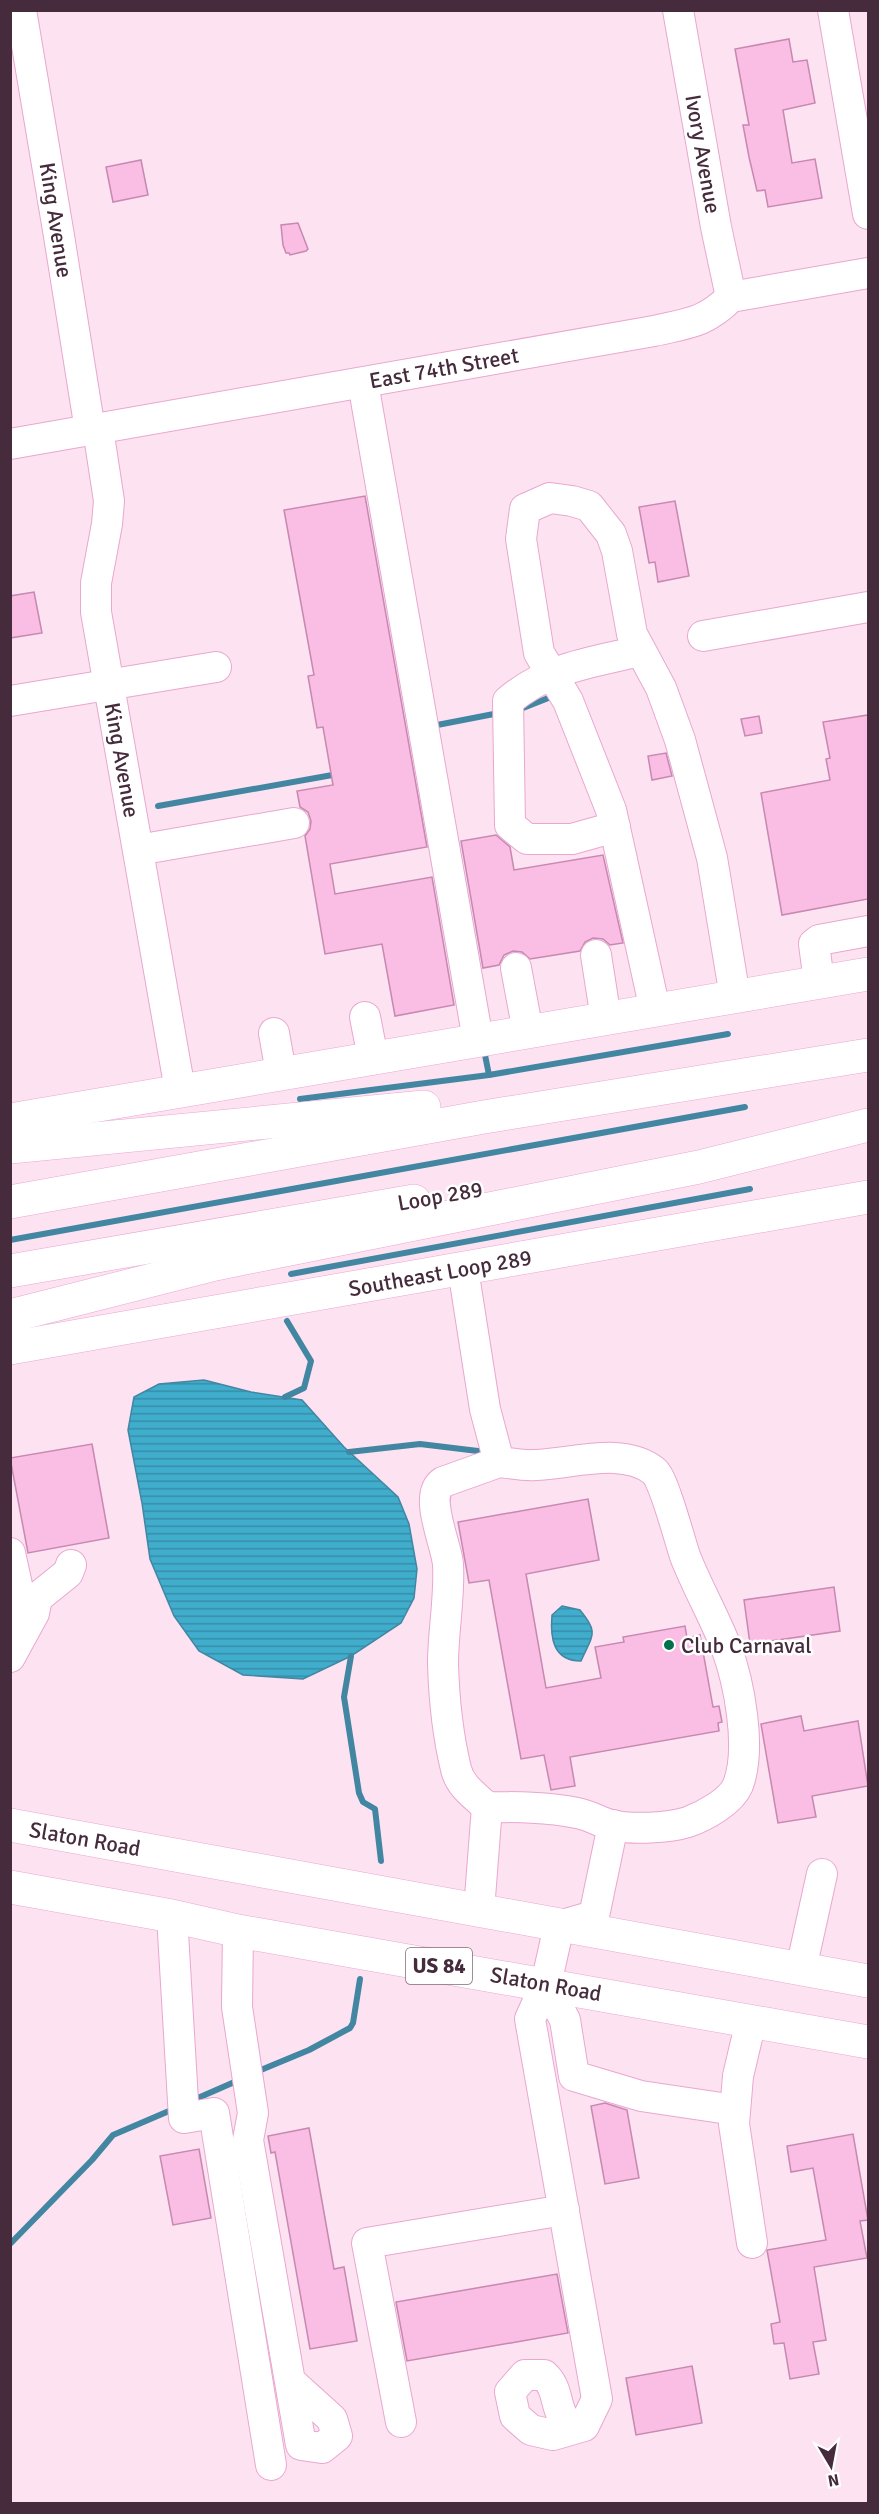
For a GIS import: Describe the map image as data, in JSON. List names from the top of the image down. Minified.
{"streets":{"main road":["Loop 289","Southeast Loop 289","Slaton Road","US 84"],"street":["Ivory Avenue","King Avenue","East 74th Street"]},"crossings":[["Ivory Avenue","East 74th Street"],["King Avenue","East 74th Street"]],"places":["Club Carnaval"],"north":"bottom"}
